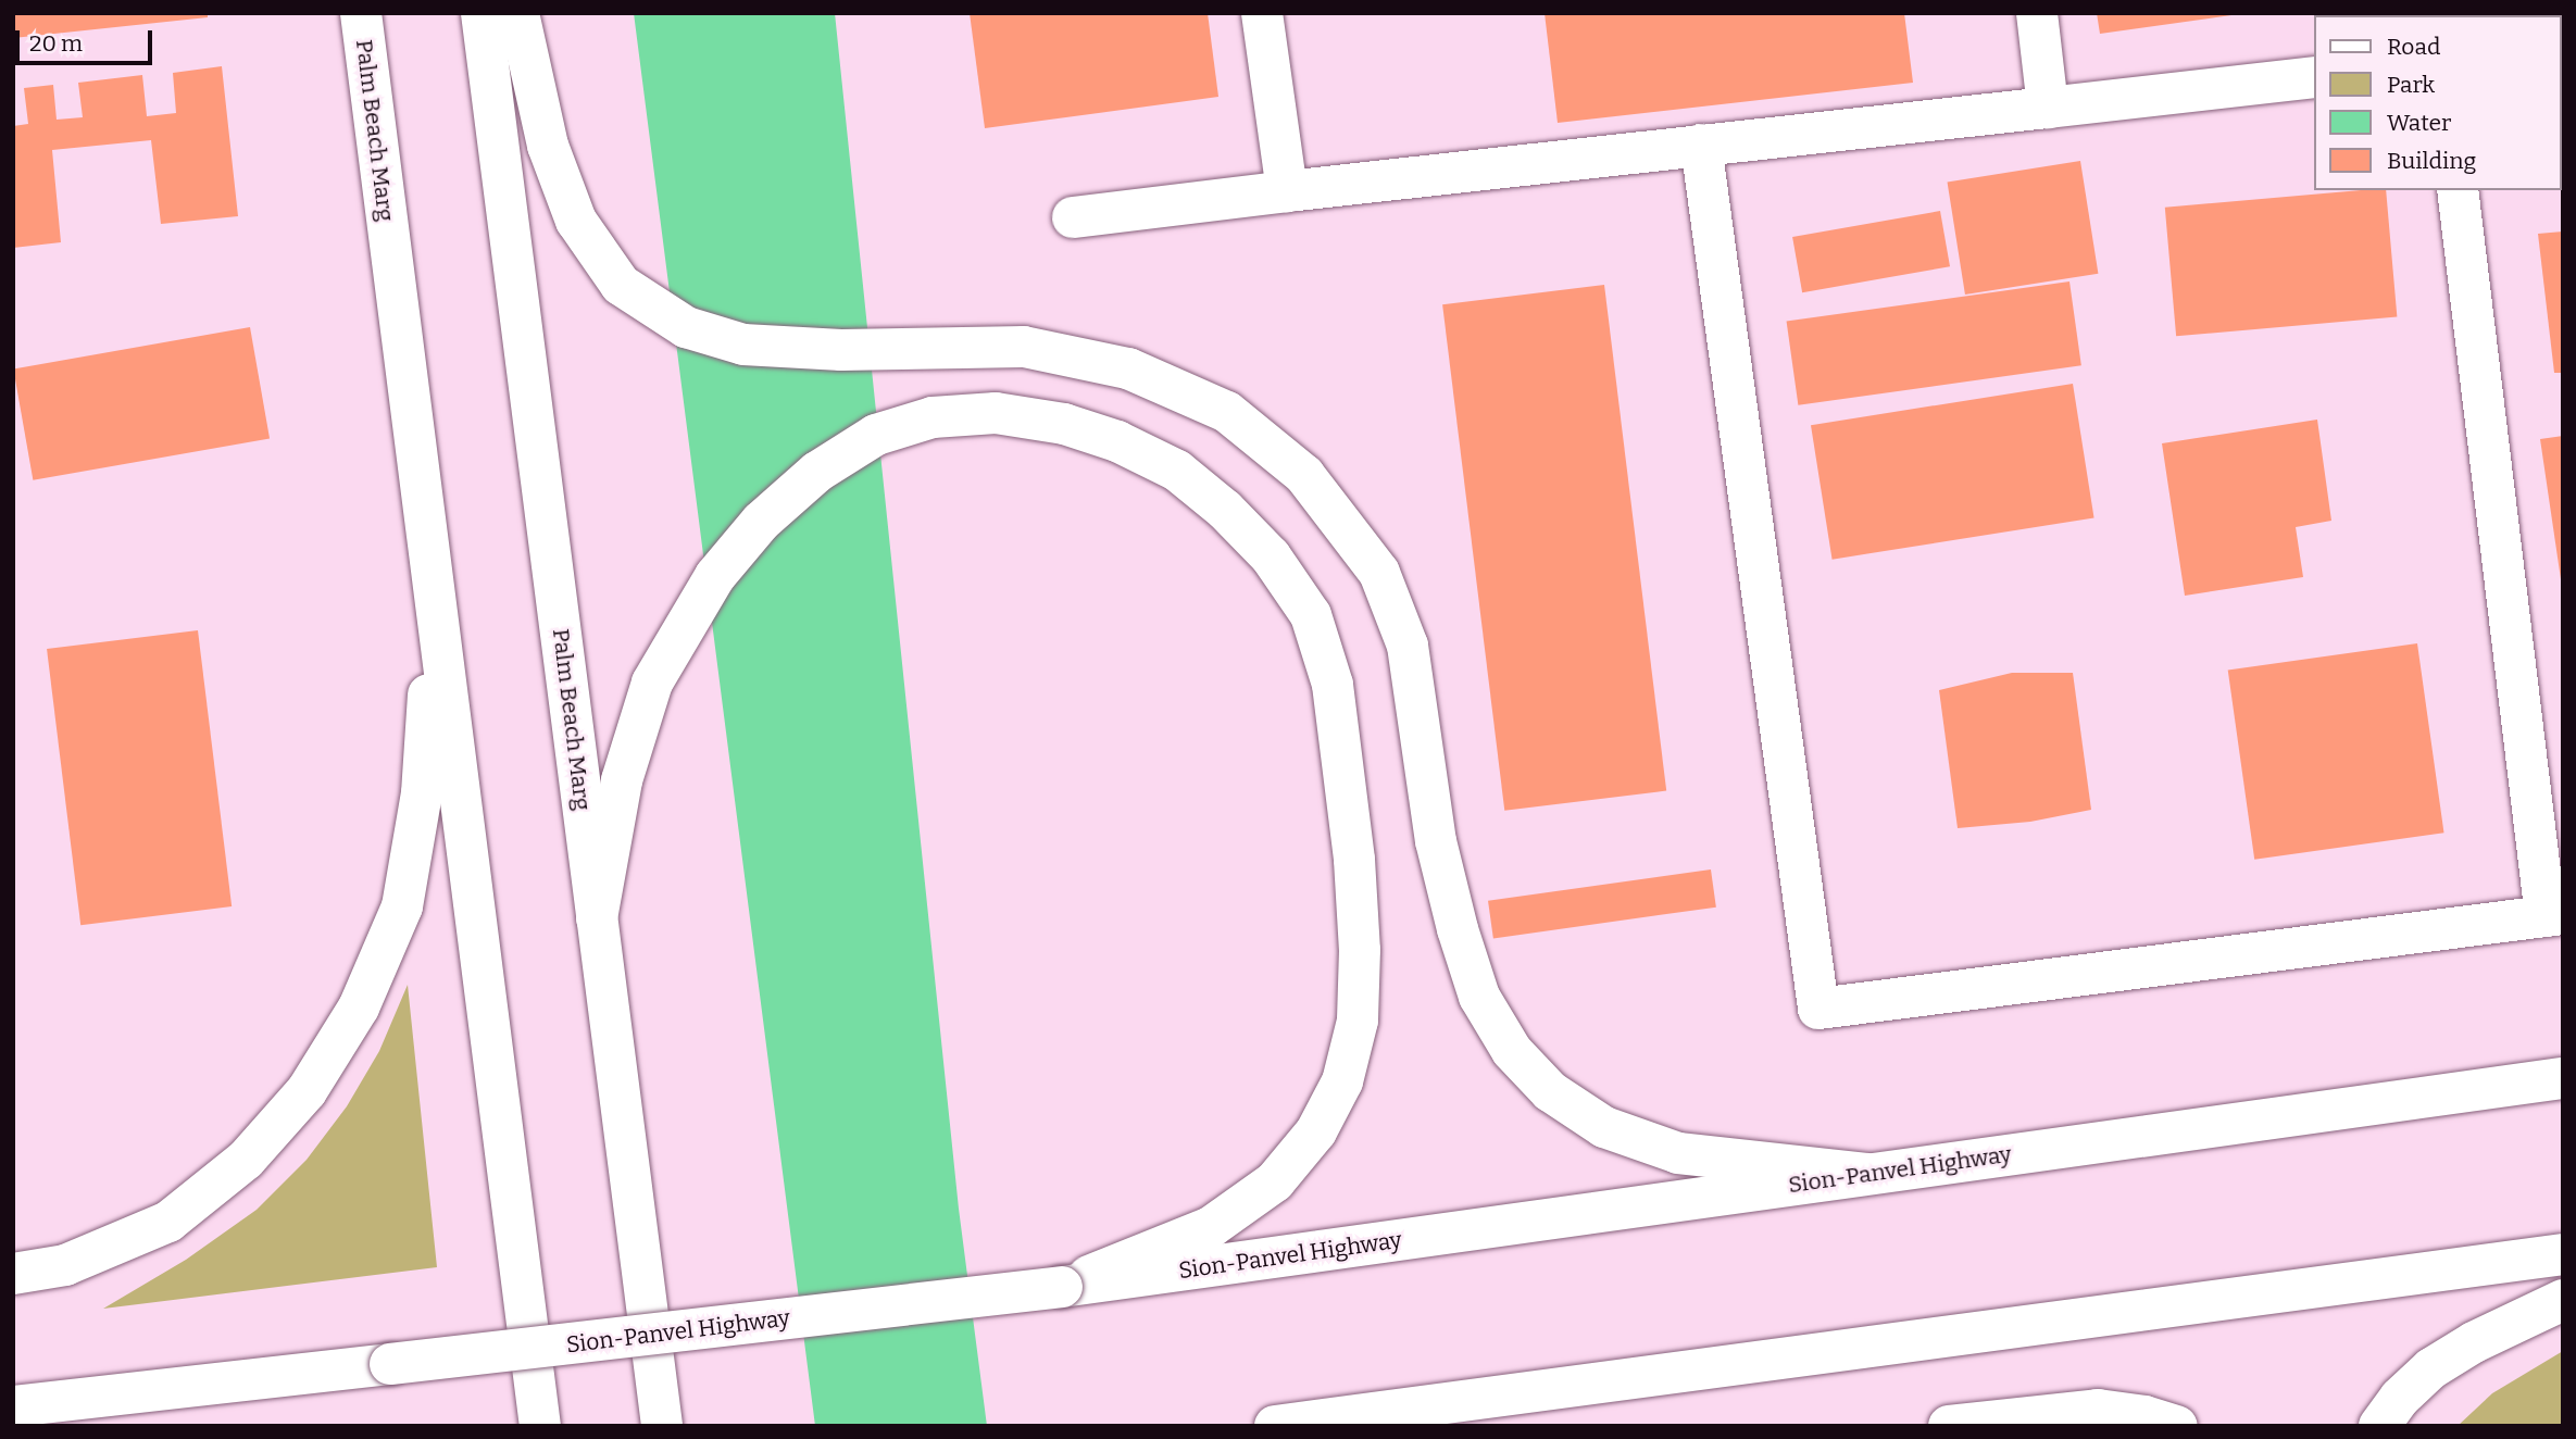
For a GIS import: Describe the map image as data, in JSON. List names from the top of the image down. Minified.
{"streets":{"main road":["Palm Beach Marg","Sion-Panvel Highway"]},"legend":["Road","Park","Water","Building"],"scale_bar":"20 m"}
